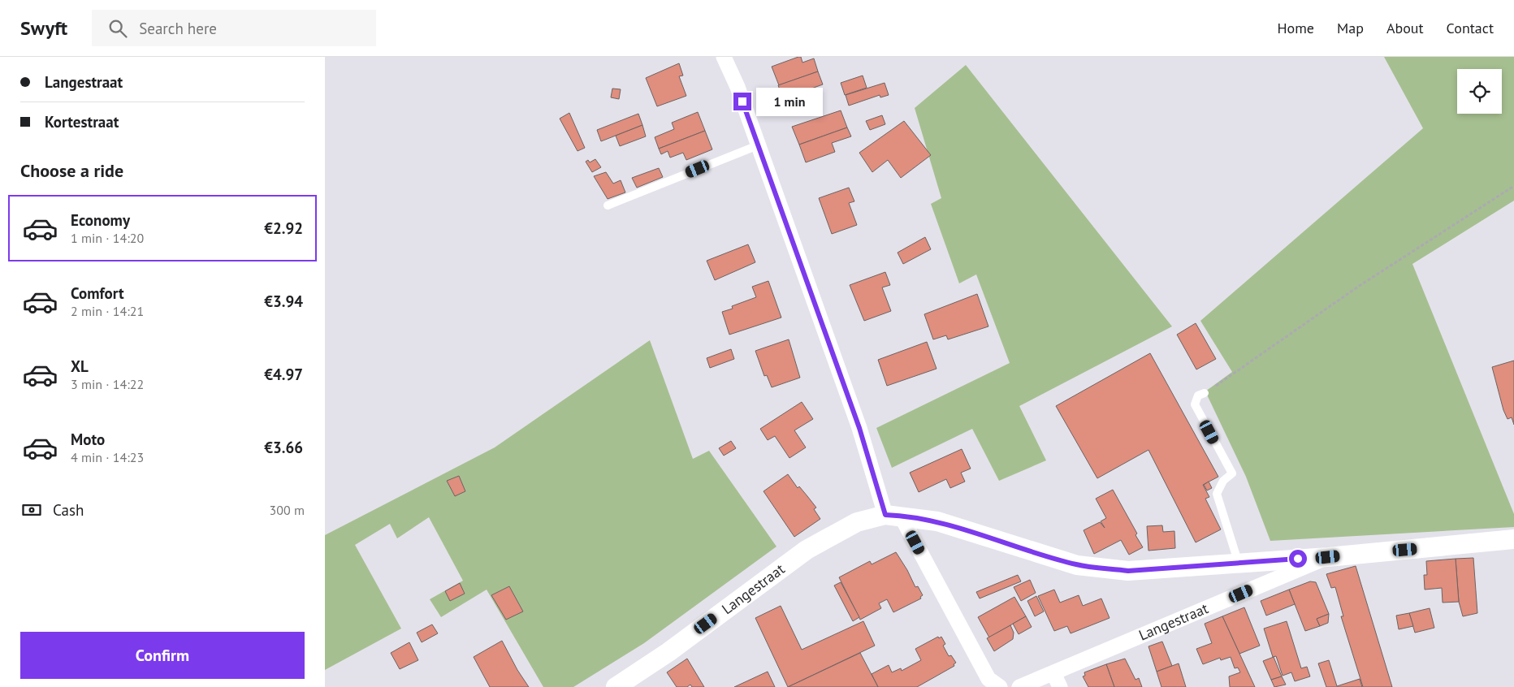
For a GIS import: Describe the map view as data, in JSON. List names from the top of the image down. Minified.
{"streets":{"street":["Langestraat"]},"page":{"header":"Swyft","search":"Search here","nav":["Home","Map","About","Contact"],"banner":["Langestraat","Kortestraat"],"bubble":"1 min","heading":"Choose a ride","list":[{"name":"Economy","note":"1 min · 14:20","value":"€2.92"},{"name":"Comfort","note":"2 min · 14:21","value":"€3.94"},{"name":"XL","note":"3 min · 14:22","value":"€4.97"},{"name":"Moto","note":"4 min · 14:23","value":"€3.66"}],"pay":["Cash","300 m"],"buttons":"Confirm"}}
